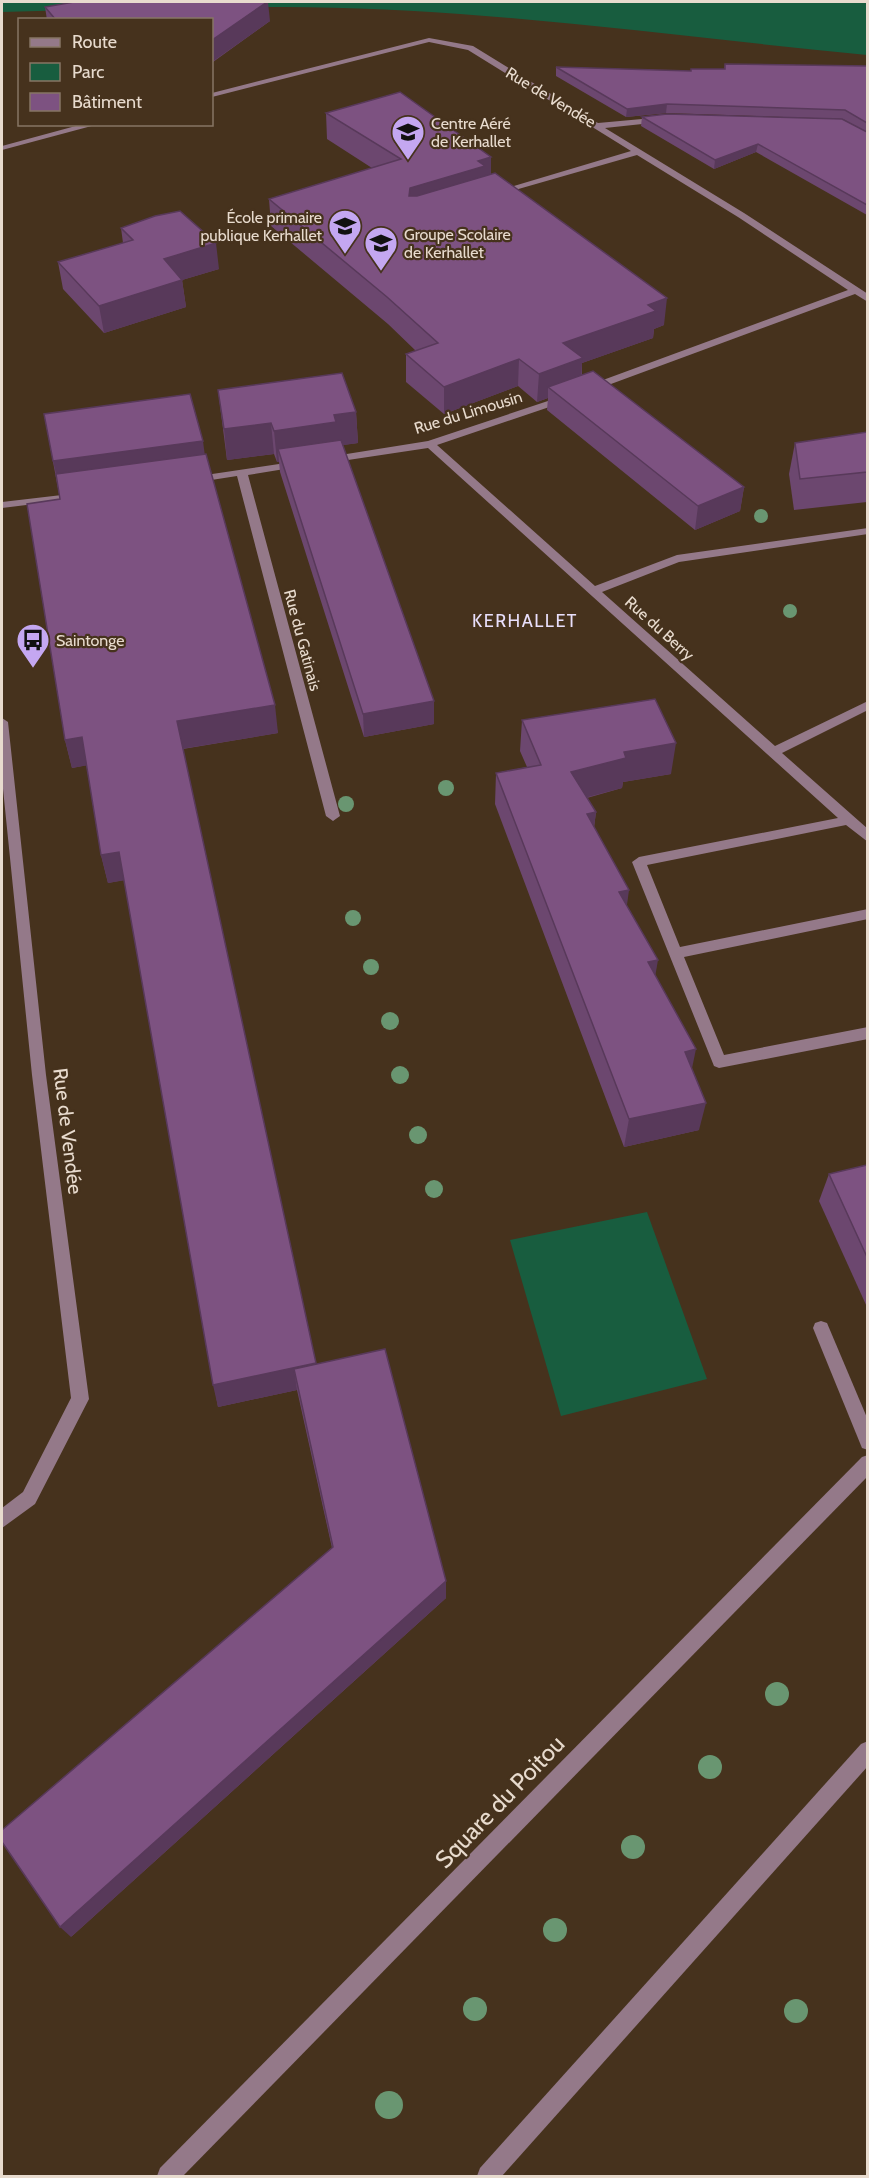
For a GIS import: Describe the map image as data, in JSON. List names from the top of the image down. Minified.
{"streets":{"street":["Rue de Vendée","Rue du Limousin","Rue du Berry","Rue du Gatinais","Square du Poitou"]},"crossings":[["Rue de Vendée","Rue du Limousin"],["Rue du Limousin","Rue du Berry"],["Rue du Limousin","Rue du Gatinais"]],"districts":["KERHALLET"],"places":{"school or university":["Centre Aéré de Kerhallet","École primaire publique Kerhallet","Groupe Scolaire de Kerhallet"],"bus stop":["Saintonge"]},"legend":["Route","Parc","Bâtiment"]}
